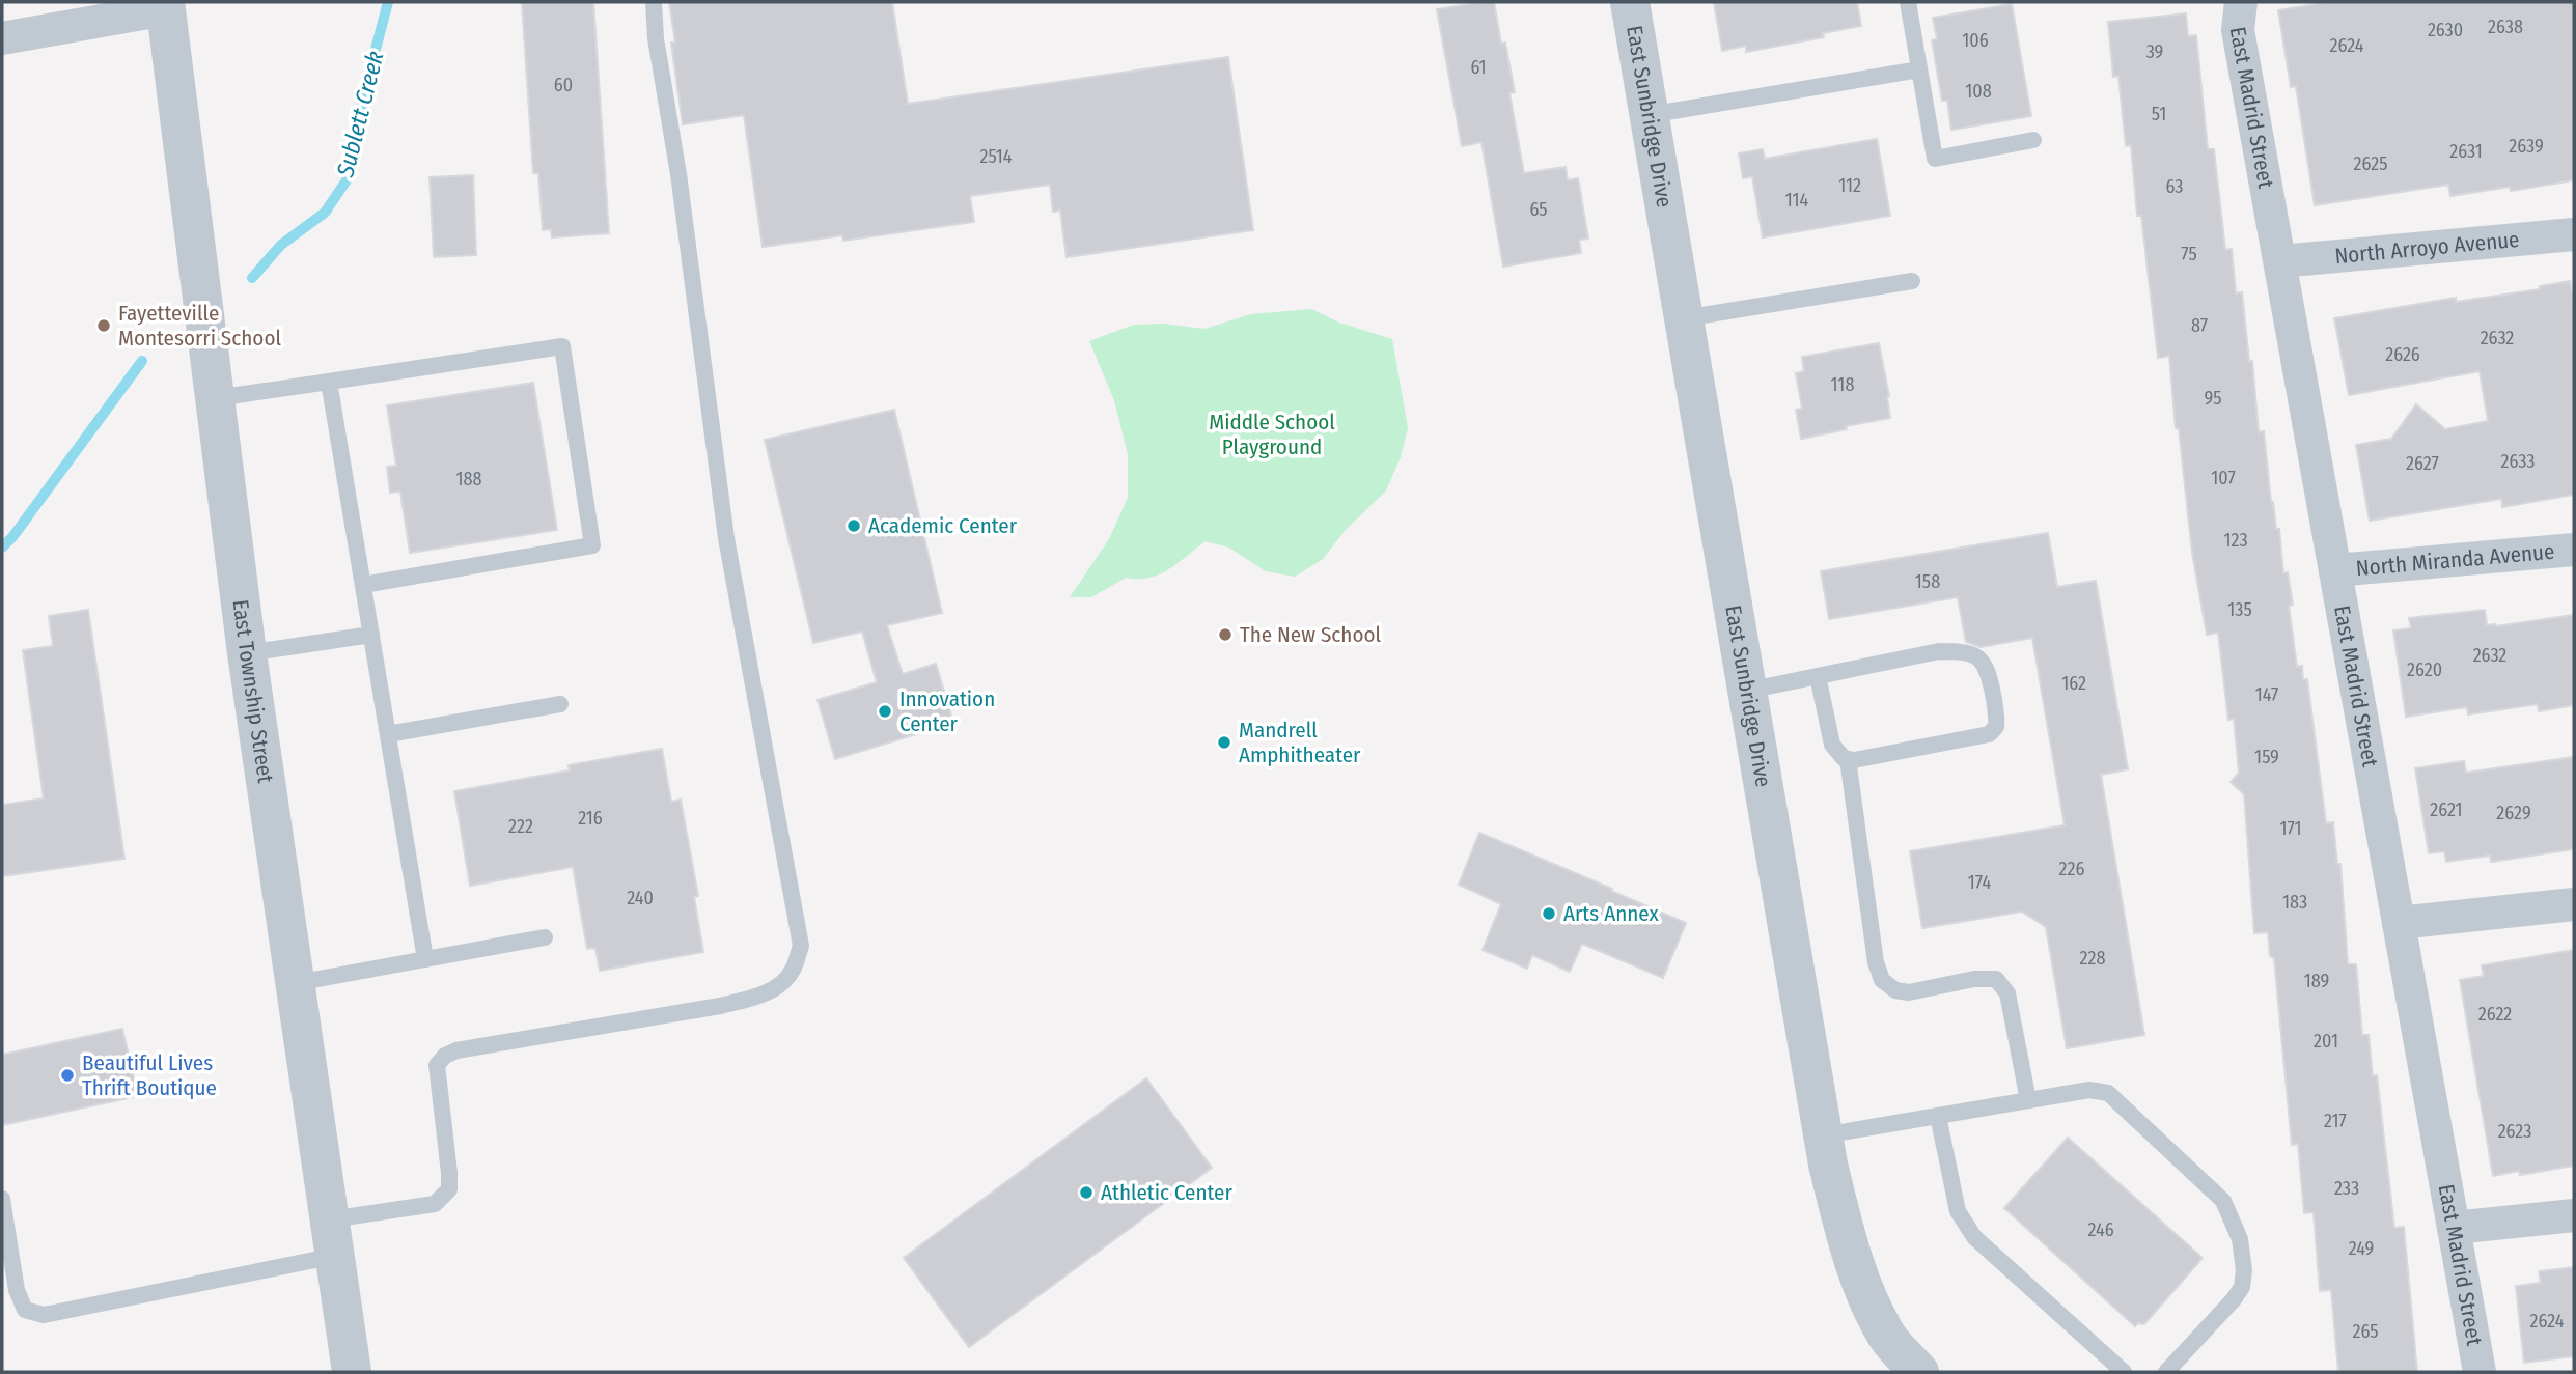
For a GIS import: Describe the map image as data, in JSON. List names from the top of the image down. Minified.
{"streets":{"street":["East Madrid Street","East Sunbridge Drive","North Arroyo Avenue","North Miranda Avenue","East Township Street"]},"crossings":[["East Madrid Street","North Arroyo Avenue"],["East Madrid Street","North Miranda Avenue"]],"water":["Sublett Creek"],"parks":["Middle School Playground"],"places":["Fayetteville Montesorri School","Academic Center","The New School","Innovation Center","Mandrell Amphitheater","Arts Annex","Beautiful Lives Thrift Boutique","Athletic Center"],"house_numbers":["2638","2630","106","2624","39","61","60","108","51","2639","2631","2514","2625","112","63","114","65","75","87","2632","2626","118","95","2633","2627","107","188","123","158","135","2632","2620","162","147","159","2621","2629","216","222","171","226","174","240","183","228","189","2622","201","217","2623","233","246","249","2624","265"]}
